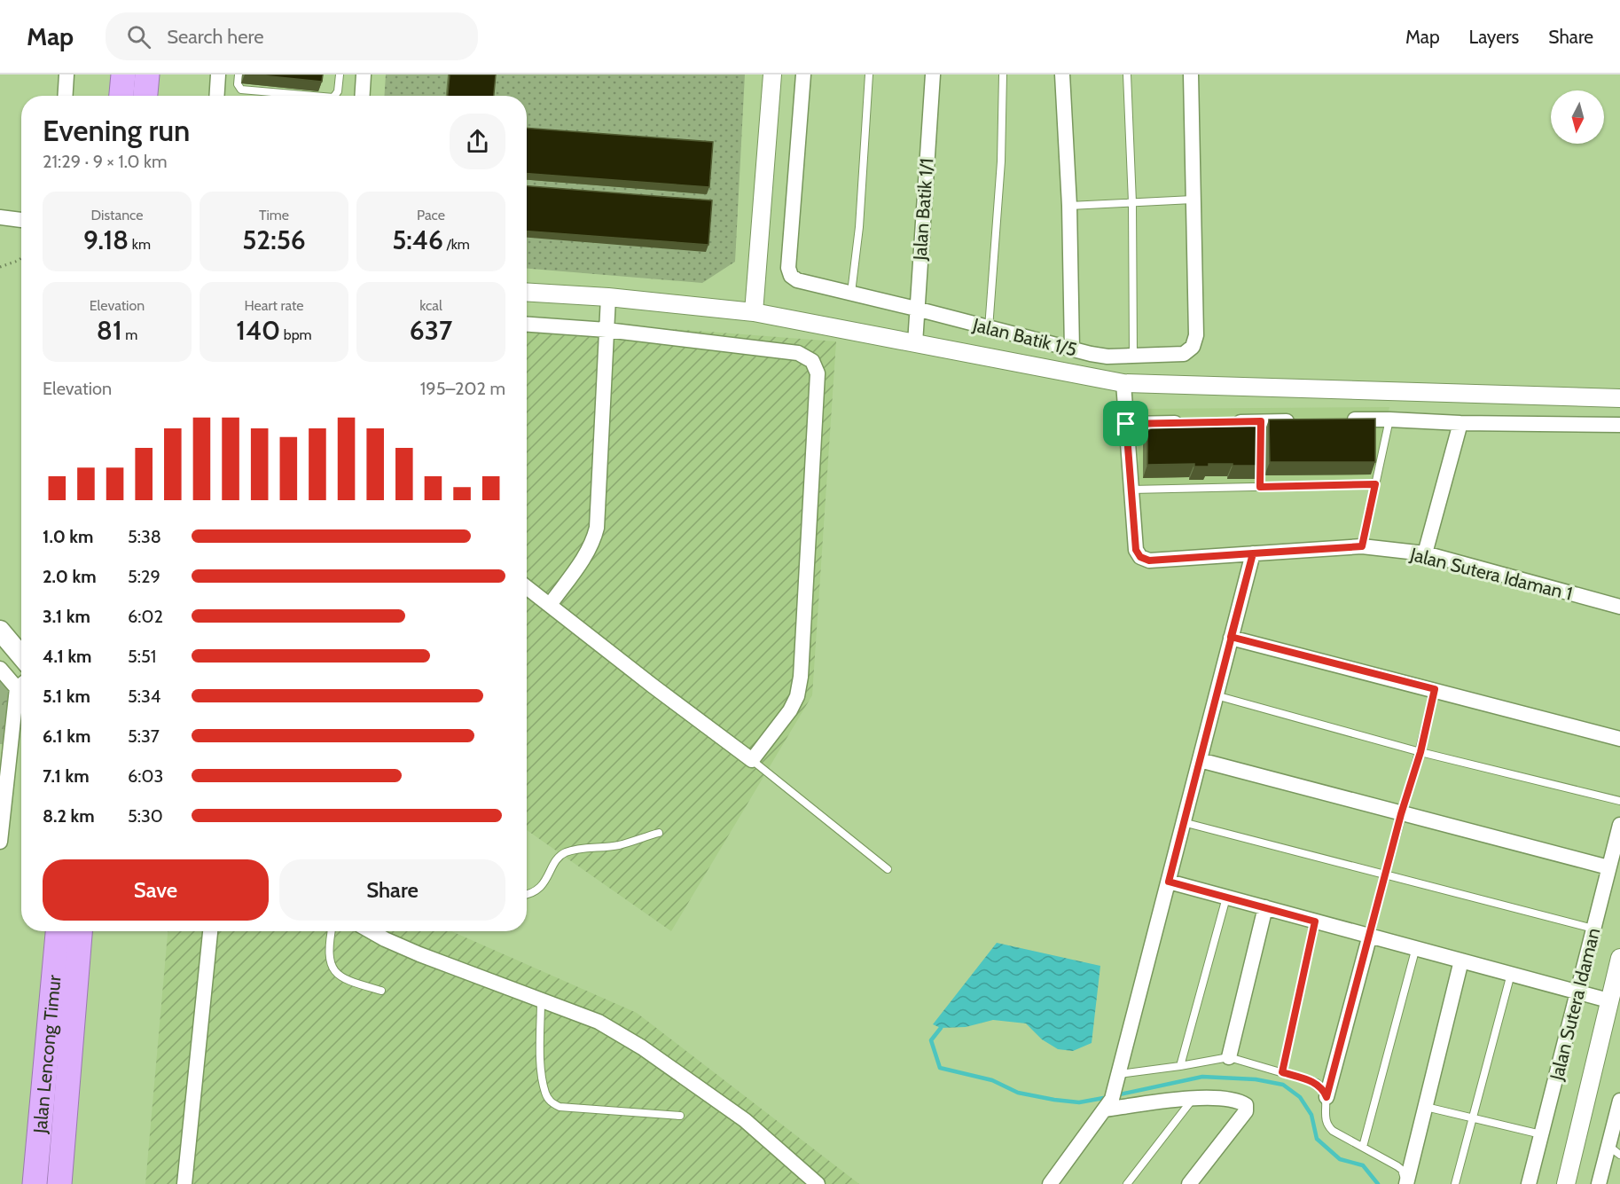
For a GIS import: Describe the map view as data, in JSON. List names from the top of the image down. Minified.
{"streets":{"highway":["Jalan Lencong Timur"],"street":["Jalan Batik 1/1","Jalan Batik 1/5","Jalan Sutera Idaman 1","Jalan Sutera Idaman"]},"crossings":[["Jalan Batik 1/1","Jalan Batik 1/5"]],"north":"bottom","page":{"header":"Map","search":"Search here","nav":["Map","Layers","Share"],"heading":["Evening run","21:29 · 9 × 1.0 km"],"stats":[["Distance","9.18 km"],["Time","52:56"],["Pace","5:46 /km"],["Elevation","81 m"],["Heart rate","140 bpm"],["kcal","637"]],"chart":["Elevation","195–202 m"],"list":[{"name":"1.0 km","note":"5:38"},{"name":"2.0 km","note":"5:29"},{"name":"3.1 km","note":"6:02"},{"name":"4.1 km","note":"5:51"},{"name":"5.1 km","note":"5:34"},{"name":"6.1 km","note":"5:37"},{"name":"7.1 km","note":"6:03"},{"name":"8.2 km","note":"5:30"}],"buttons":["Save","Share"]}}
